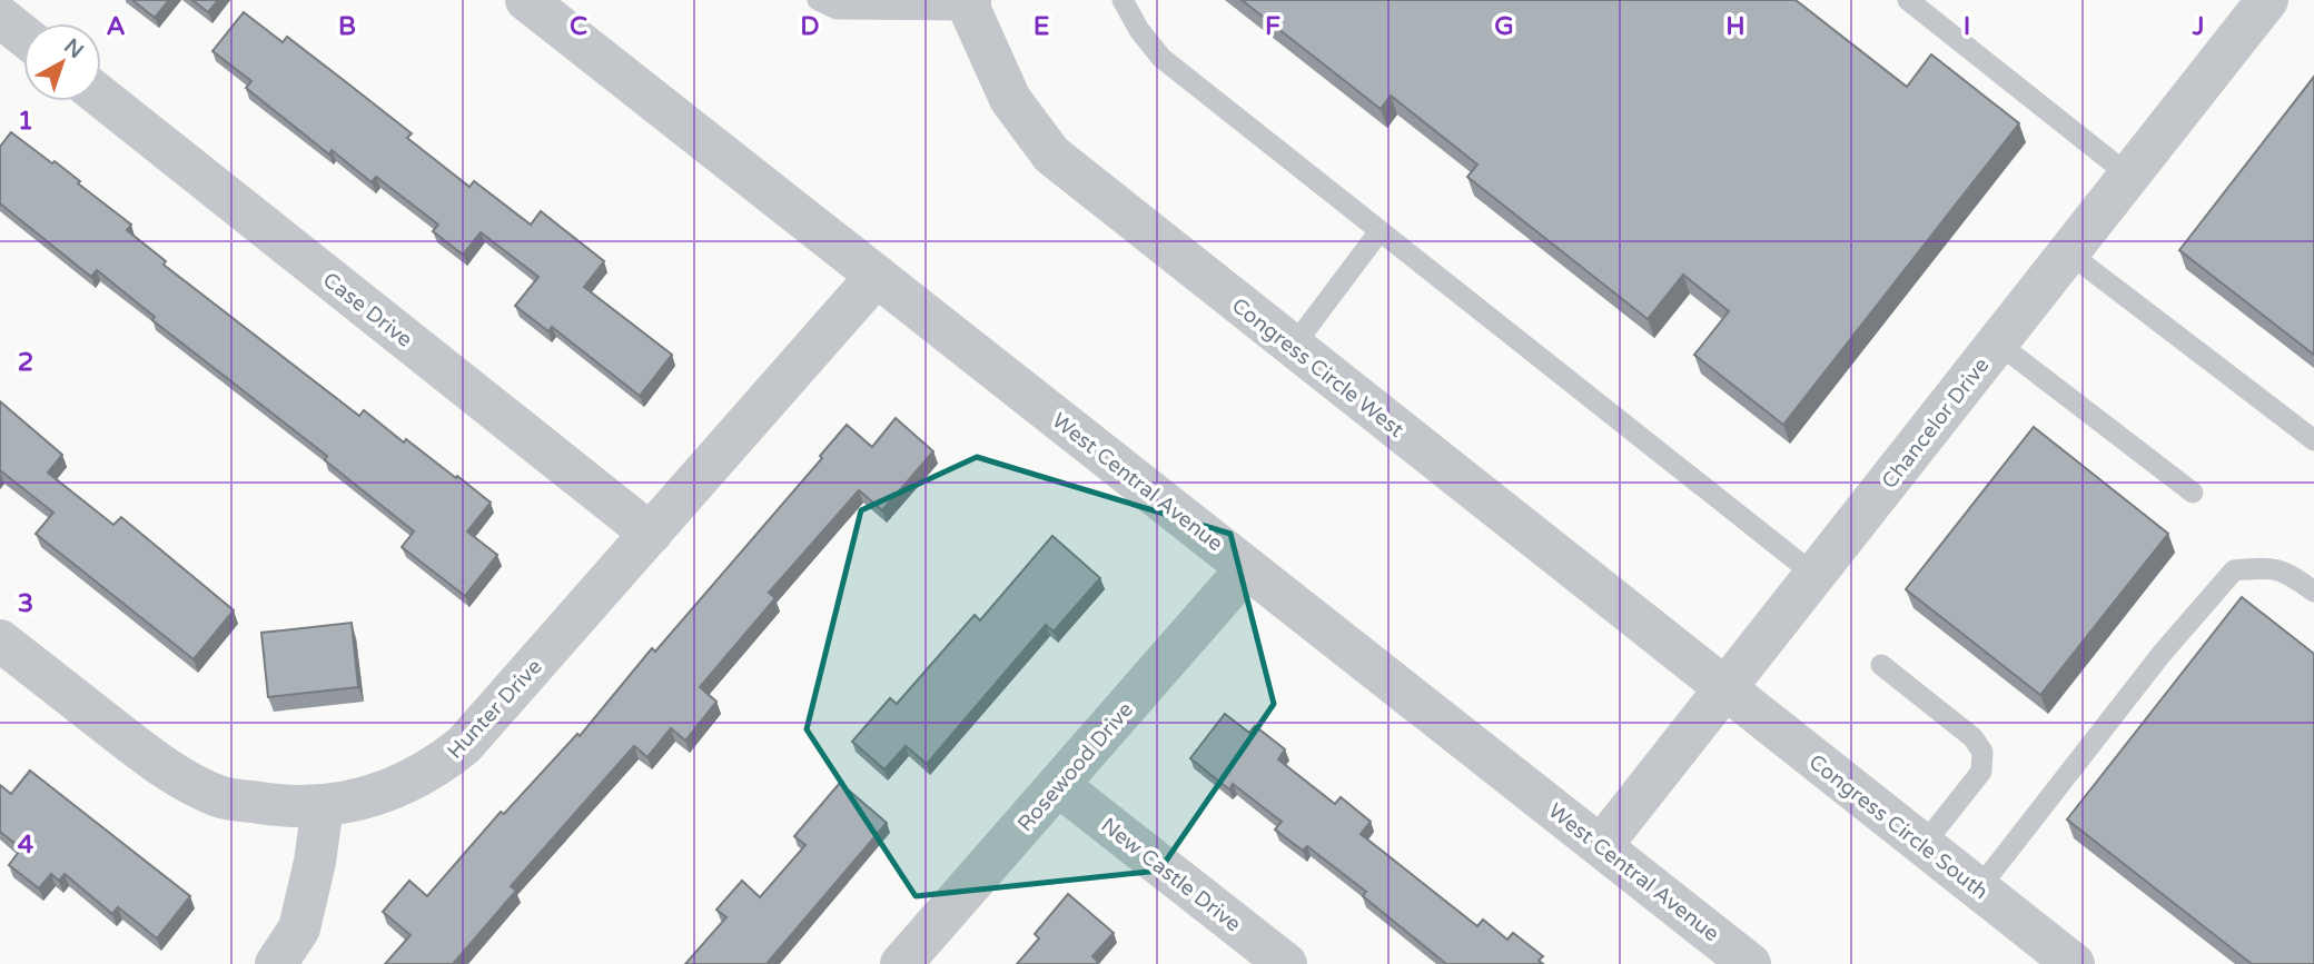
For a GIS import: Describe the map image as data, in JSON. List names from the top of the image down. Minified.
{"streets":{"street":["Case Drive","Congress Circle West","Chancelor Drive","West Central Avenue","Hunter Drive","Rosewood Drive","Congress Circle South","New Castle Drive"]},"crossings":[["Case Drive","Hunter Drive"],["Congress Circle West","Chancelor Drive"],["Congress Circle West","Congress Circle South"],["Chancelor Drive","West Central Avenue"],["Chancelor Drive","Congress Circle South"],["West Central Avenue","Hunter Drive"],["West Central Avenue","Rosewood Drive"],["Rosewood Drive","New Castle Drive"]],"north":"top right","grid":{"columns":["A","B","C","D","E","F","G","H","I","J"],"rows":["1","2","3","4"]}}
